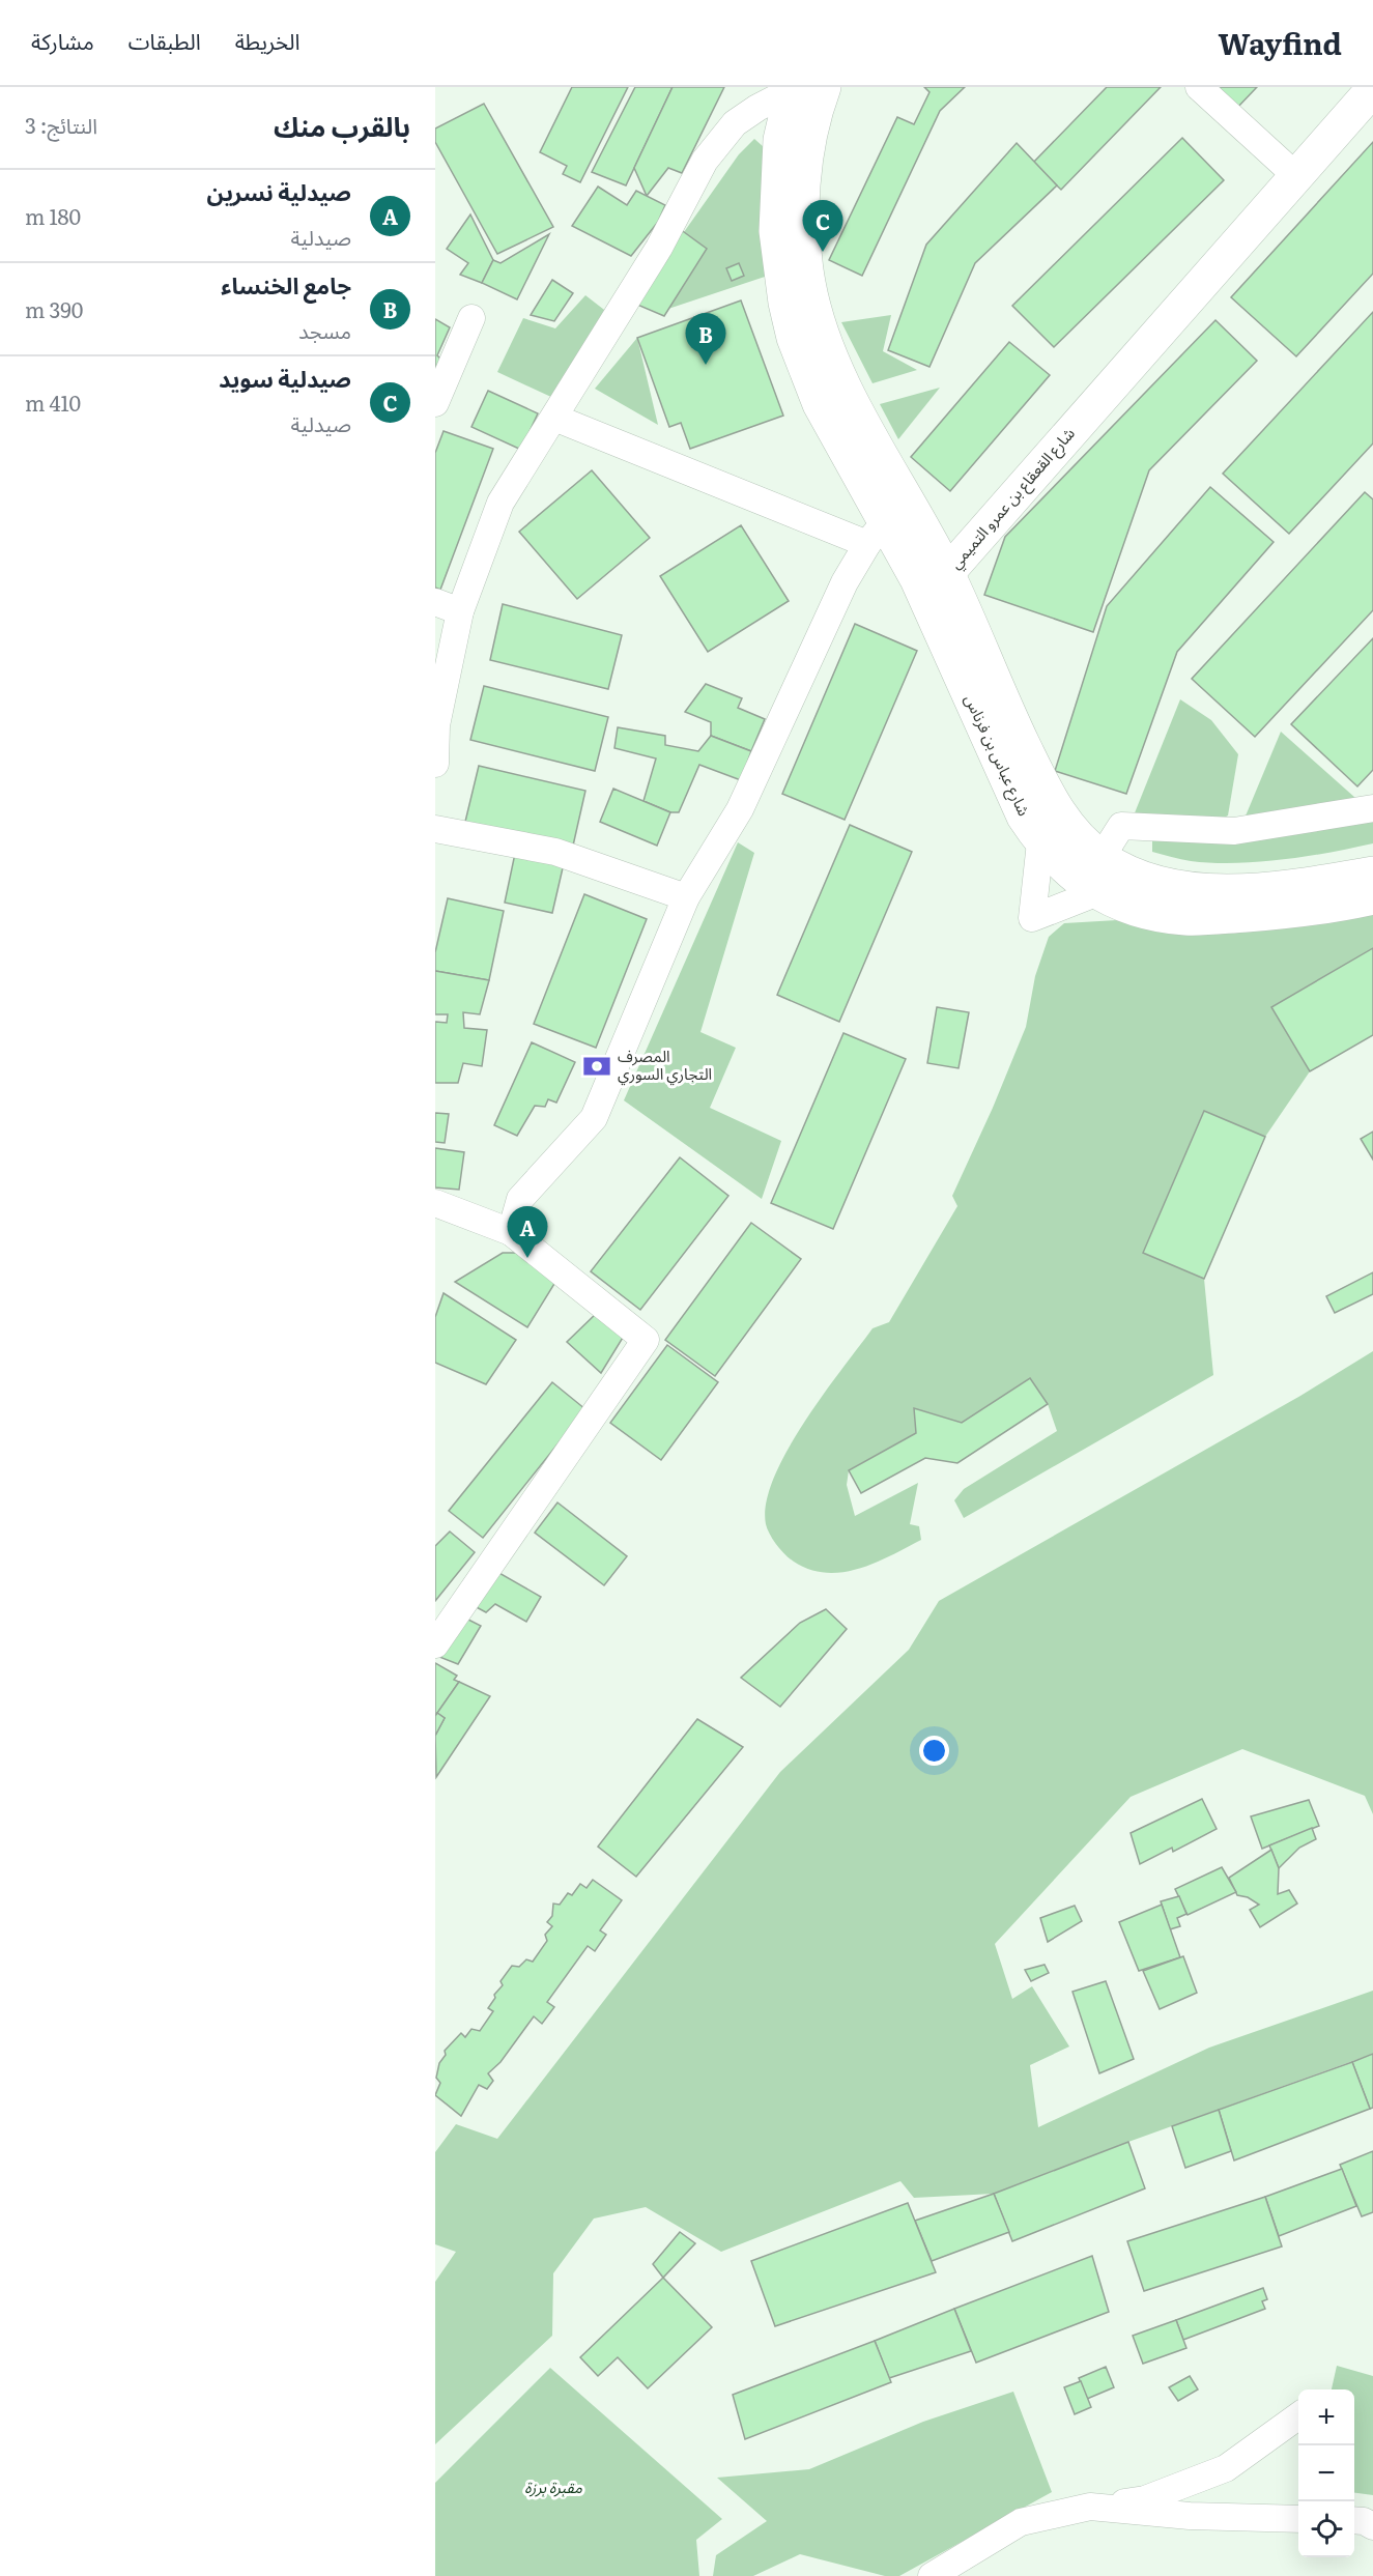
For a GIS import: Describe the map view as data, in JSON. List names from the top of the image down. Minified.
{"streets":{"main road":["شارع القعقاع بن عمرو التميمي","شارع عباس بن فرناس"]},"crossings":[["شارع القعقاع بن عمرو التميمي","شارع عباس بن فرناس"]],"parks":["مقبرة برزة"],"places":{"bank":["المصرف التجاري السوري"]},"page":{"header":"Wayfind","nav":["الخريطة","الطبقات","مشاركة"],"heading":["بالقرب منك","النتائج: 3"],"list":[{"mark":"A","name":"صيدلية نسرين","note":"صيدلية","value":"180 m"},{"mark":"B","name":"جامع الخنساء","note":"مسجد","value":"390 m"},{"mark":"C","name":"صيدلية سويد","note":"صيدلية","value":"410 m"}],"pins":["C","B","A"],"map_buttons":["+","−"]}}
